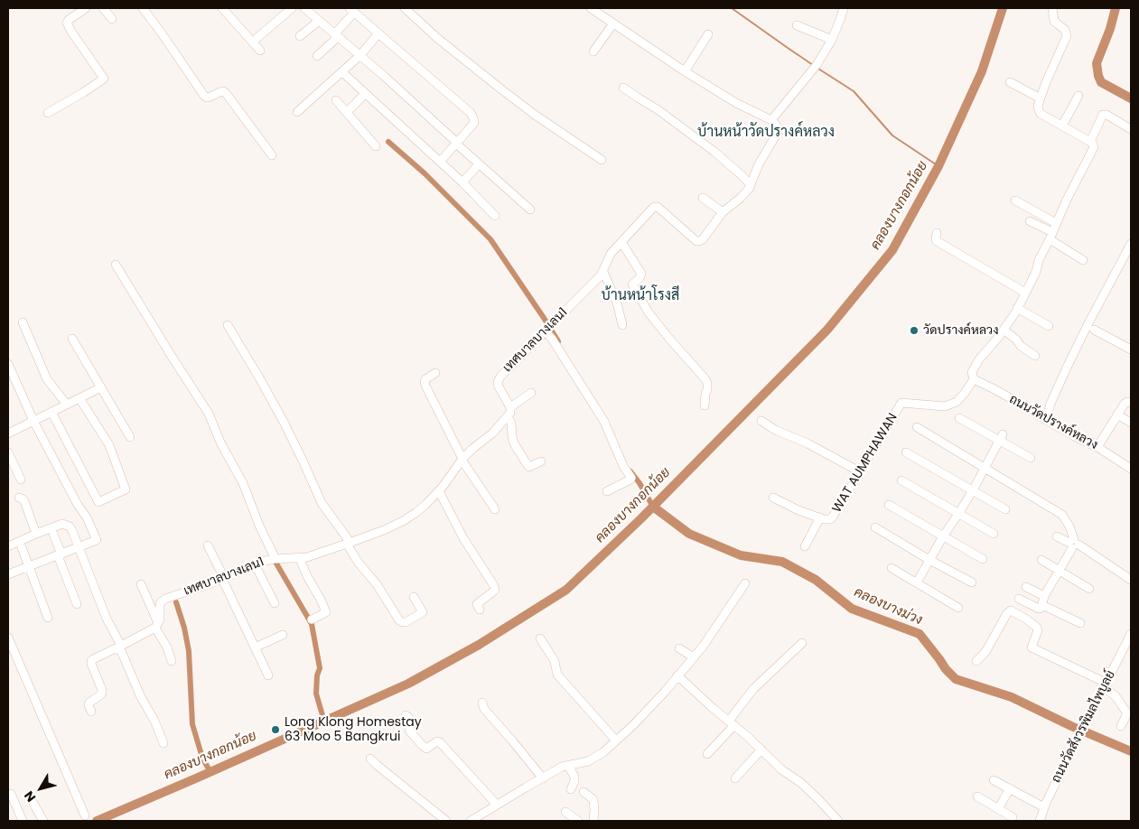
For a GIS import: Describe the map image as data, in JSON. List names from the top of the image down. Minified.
{"streets":{"street":["เทศบาลบางเลน1","ถนนวัดปรางค์หลวง","WAT AUMPHAWAN","ถนนวัดสังวรพิมลไพบูลย์"]},"crossings":[["ถนนวัดปรางค์หลวง","WAT AUMPHAWAN"]],"districts":["บ้านหน้าวัดปรางค์หลวง","บ้านหน้าโรงสี"],"water":["คลองบางกอกน้อย","คลองบางม่วง"],"places":["วัดปรางค์หลวง","Long Klong Homestay 63 Moo 5 Bangkrui"],"north":"bottom left"}
